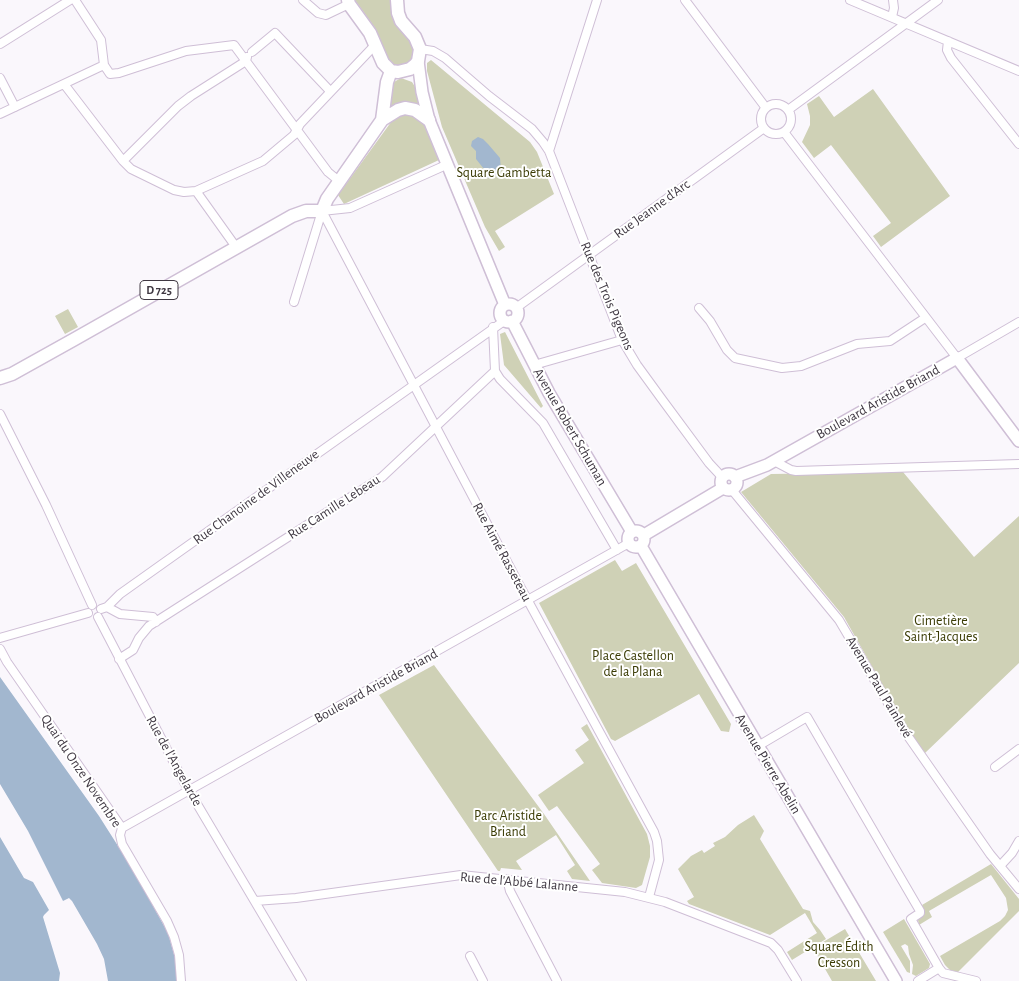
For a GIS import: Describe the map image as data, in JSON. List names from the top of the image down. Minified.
{"streets":{"main road":["D 725","Boulevard Aristide Briand","Avenue Robert Schuman","Avenue Pierre Abelin"],"street":["Rue Jeanne d'Arc","Rue des Trois Pigeons","Rue Chanoine de Villeneuve","Rue Camille Lebeau","Rue Aimé Rasseteau","Avenue Paul Painlevé","Rue de l'Angelarde","Quai du Onze Novembre","Rue de l'Abbé Lalanne"]},"crossings":[["Rue Jeanne d'Arc","Rue des Trois Pigeons"],["D 725","Rue Aimé Rasseteau"],["Rue des Trois Pigeons","Boulevard Aristide Briand"],["Rue des Trois Pigeons","Avenue Paul Painlevé"],["Boulevard Aristide Briand","Avenue Robert Schuman"],["Boulevard Aristide Briand","Rue Aimé Rasseteau"],["Boulevard Aristide Briand","Avenue Paul Painlevé"],["Boulevard Aristide Briand","Rue de l'Angelarde"],["Boulevard Aristide Briand","Avenue Pierre Abelin"],["Boulevard Aristide Briand","Quai du Onze Novembre"],["Avenue Robert Schuman","Avenue Pierre Abelin"],["Rue Chanoine de Villeneuve","Rue Aimé Rasseteau"],["Rue Chanoine de Villeneuve","Rue de l'Angelarde"],["Rue Camille Lebeau","Rue Aimé Rasseteau"],["Rue Aimé Rasseteau","Rue de l'Abbé Lalanne"],["Rue de l'Angelarde","Rue de l'Abbé Lalanne"]],"parks":["Square Gambetta","Cimetière Saint-Jacques","Place Castellon de la Plana","Parc Aristide Briand","Square Édith Cresson"]}
